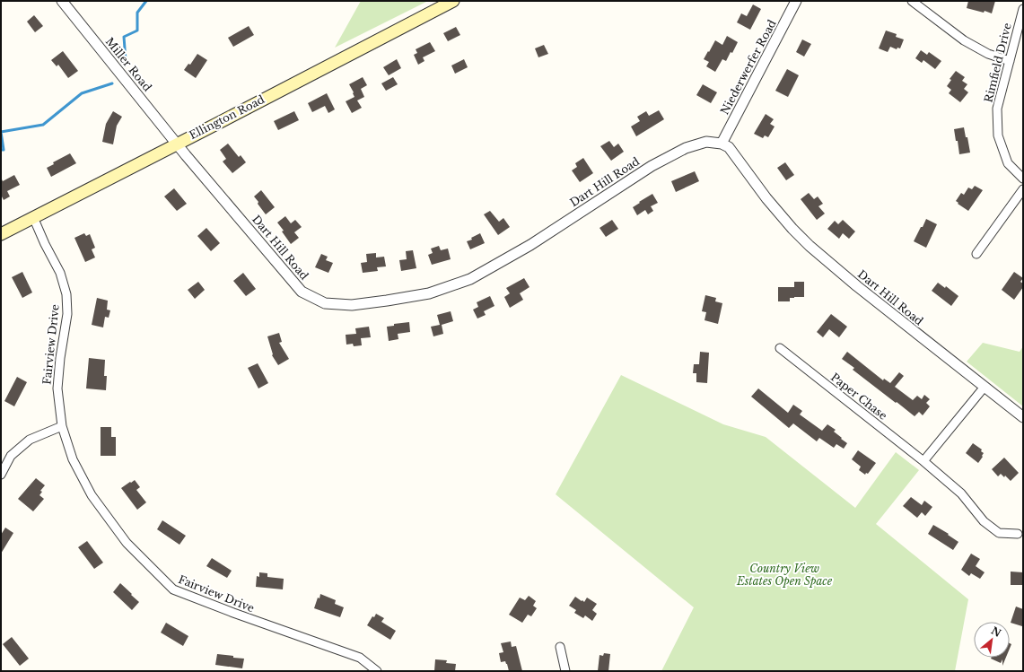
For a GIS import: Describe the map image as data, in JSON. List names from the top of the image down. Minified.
{"streets":{"main road":["Ellington Road"],"street":["Rimfield Drive","Miller Road","Niederwerfer Road","Dart Hill Road","Fairview Drive","Paper Chase"]},"crossings":[["Miller Road","Ellington Road"],["Miller Road","Dart Hill Road"],["Niederwerfer Road","Dart Hill Road"],["Ellington Road","Dart Hill Road"],["Ellington Road","Fairview Drive"]],"parks":["Country View Estates Open Space"],"north":"top right"}
